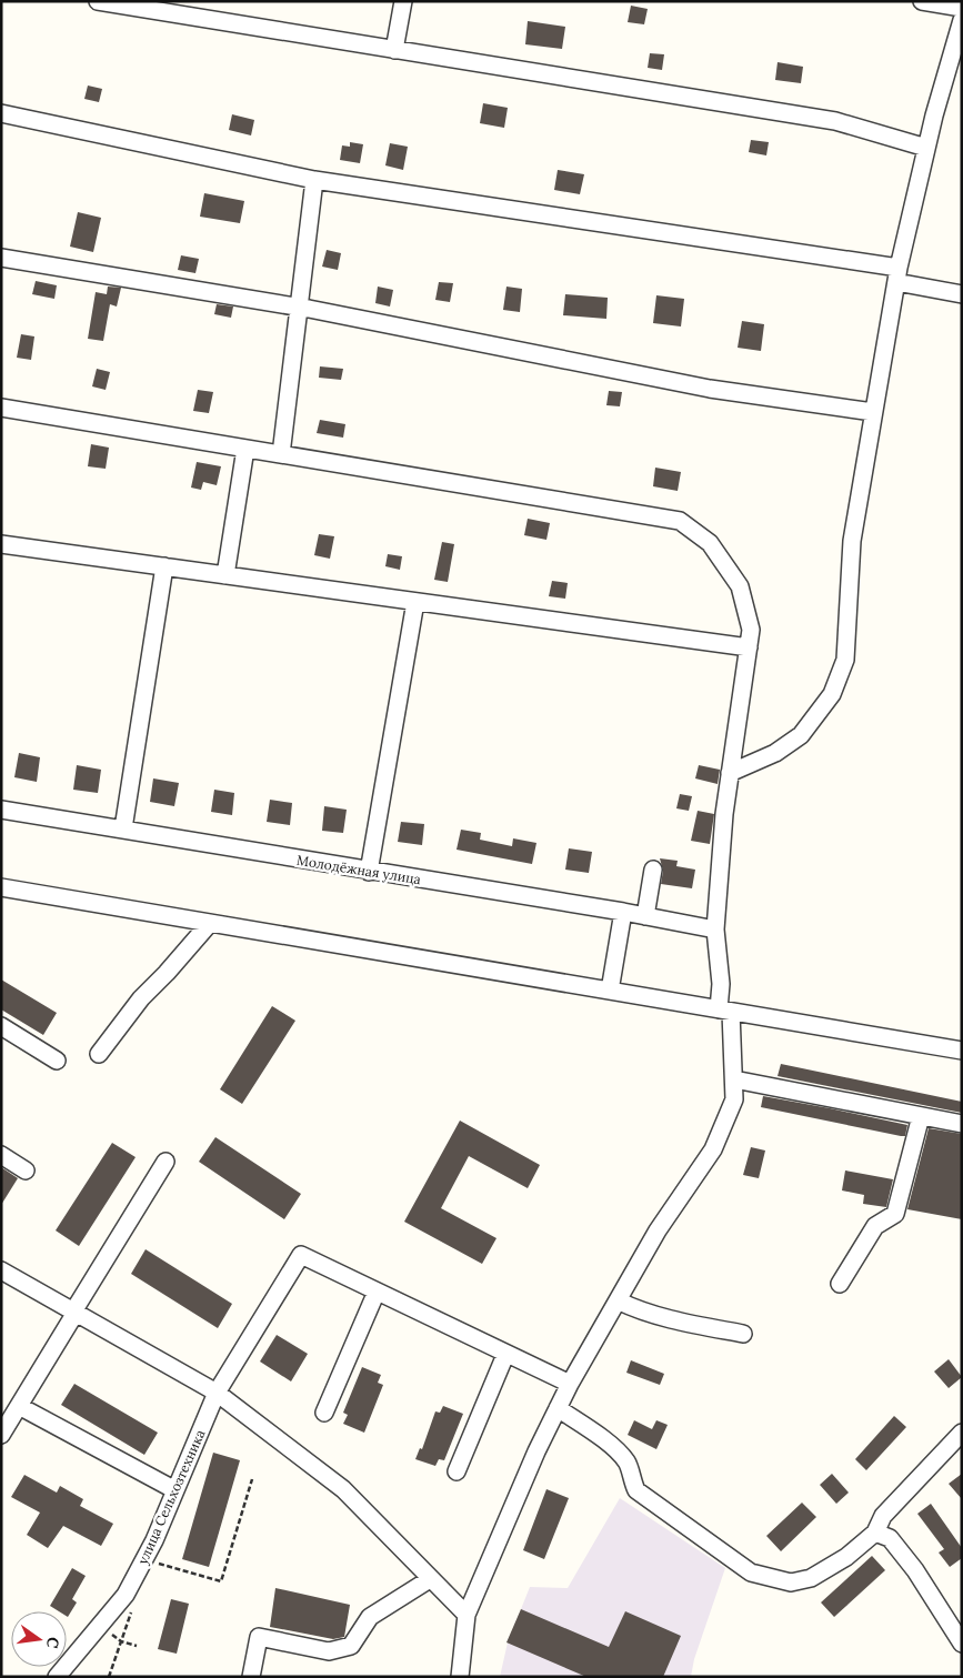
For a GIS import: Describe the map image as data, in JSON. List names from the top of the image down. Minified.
{"streets":{"street":["Молодёжная улица","улица Сельхозтехника"]},"north":"right"}
